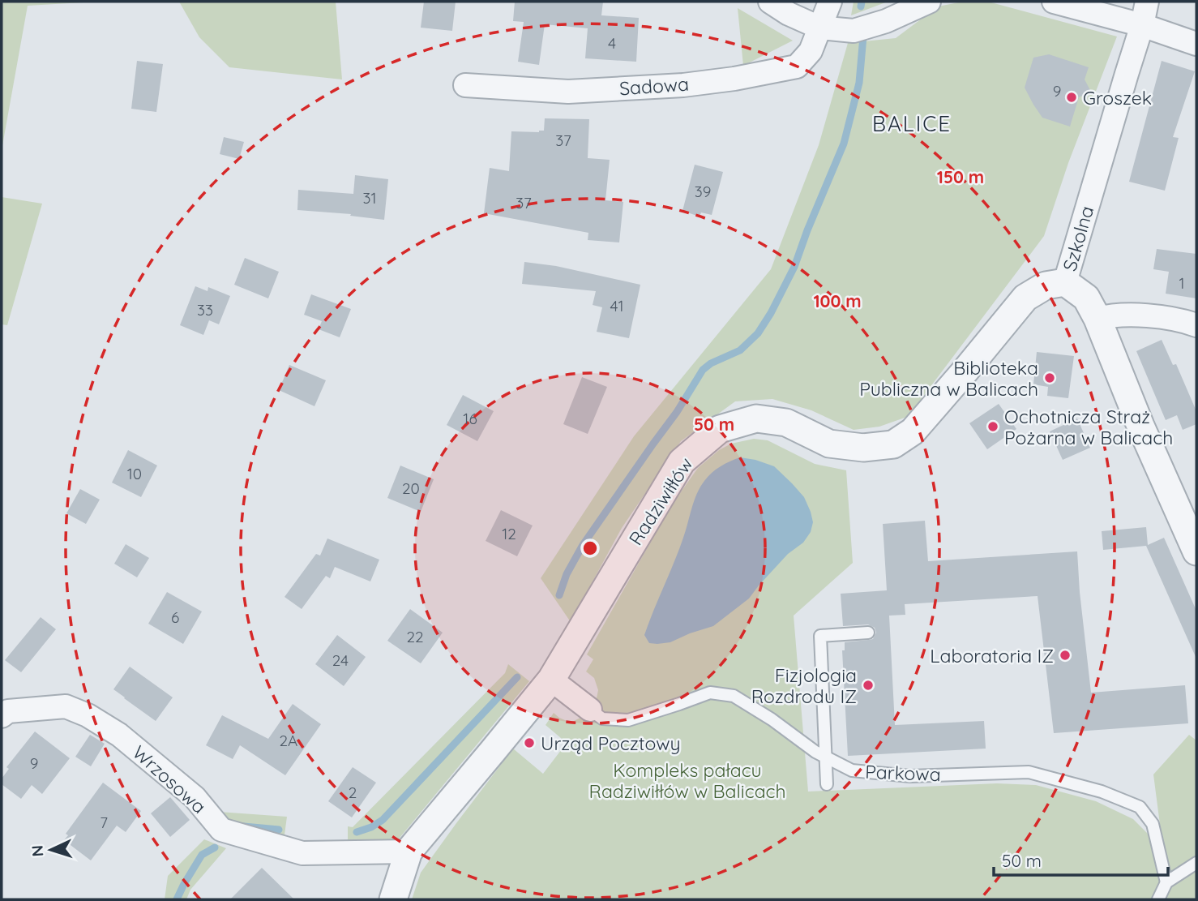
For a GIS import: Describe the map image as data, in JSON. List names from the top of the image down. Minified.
{"streets":{"street":["Sadowa","Szkolna","Radziwiłłów","Parkowa","Wrzosowa"]},"crossings":[["Szkolna","Radziwiłłów"],["Radziwiłłów","Parkowa"],["Radziwiłłów","Wrzosowa"]],"districts":["BALICE"],"parks":["Kompleks pałacu Radziwiłłów w Balicach"],"places":["Groszek","Biblioteka Publiczna w Balicach","Ochotnicza Straż Pożarna w Balicach","Laboratoria IZ","Fizjologia Rozdrodu IZ","Urząd Pocztowy"],"house_numbers":["4","9","37","39","31","37","1","41","33","16","10","20","12","6","22","24","2A","9","2","7"],"scale_bar":"50 m","north":"left","rings":["150 m","100 m","50 m"]}
